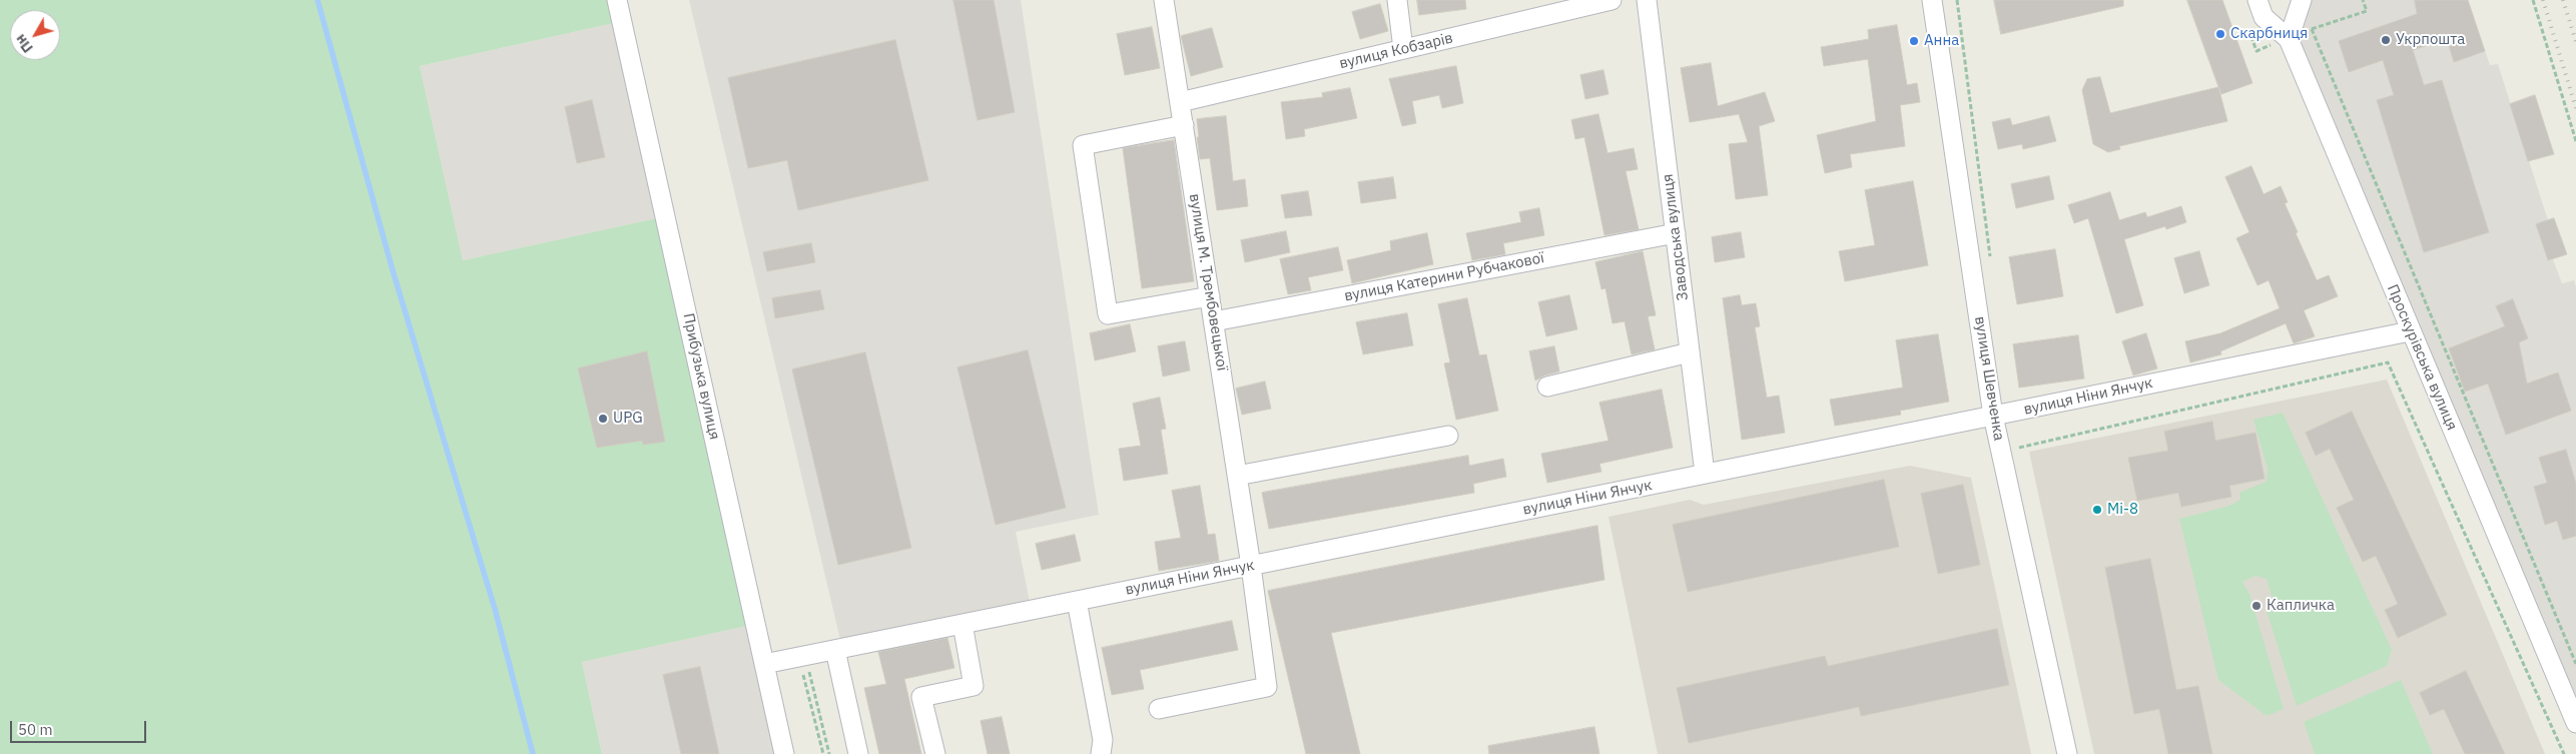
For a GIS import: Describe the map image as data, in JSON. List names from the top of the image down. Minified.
{"streets":{"street":["вулиця Кобзарів","Заводська вулиця","вулиця Катерини Рубчакової","вулиця М. Трембовецької","Проскурівська вулиця","Прибузька вулиця","вулиця Шевченка","вулиця Ніни Янчук"]},"crossings":[["вулиця Кобзарів","вулиця М. Трембовецької"],["Заводська вулиця","вулиця Катерини Рубчакової"],["Заводська вулиця","вулиця Ніни Янчук"],["вулиця Катерини Рубчакової","вулиця М. Трембовецької"],["вулиця М. Трембовецької","вулиця Ніни Янчук"],["Проскурівська вулиця","вулиця Ніни Янчук"],["Прибузька вулиця","вулиця Ніни Янчук"],["вулиця Шевченка","вулиця Ніни Янчук"]],"places":["Скарбниця","Укрпошта","Анна","UPG","Mi-8","Капличка"],"scale_bar":"50 m","north":"bottom left"}
